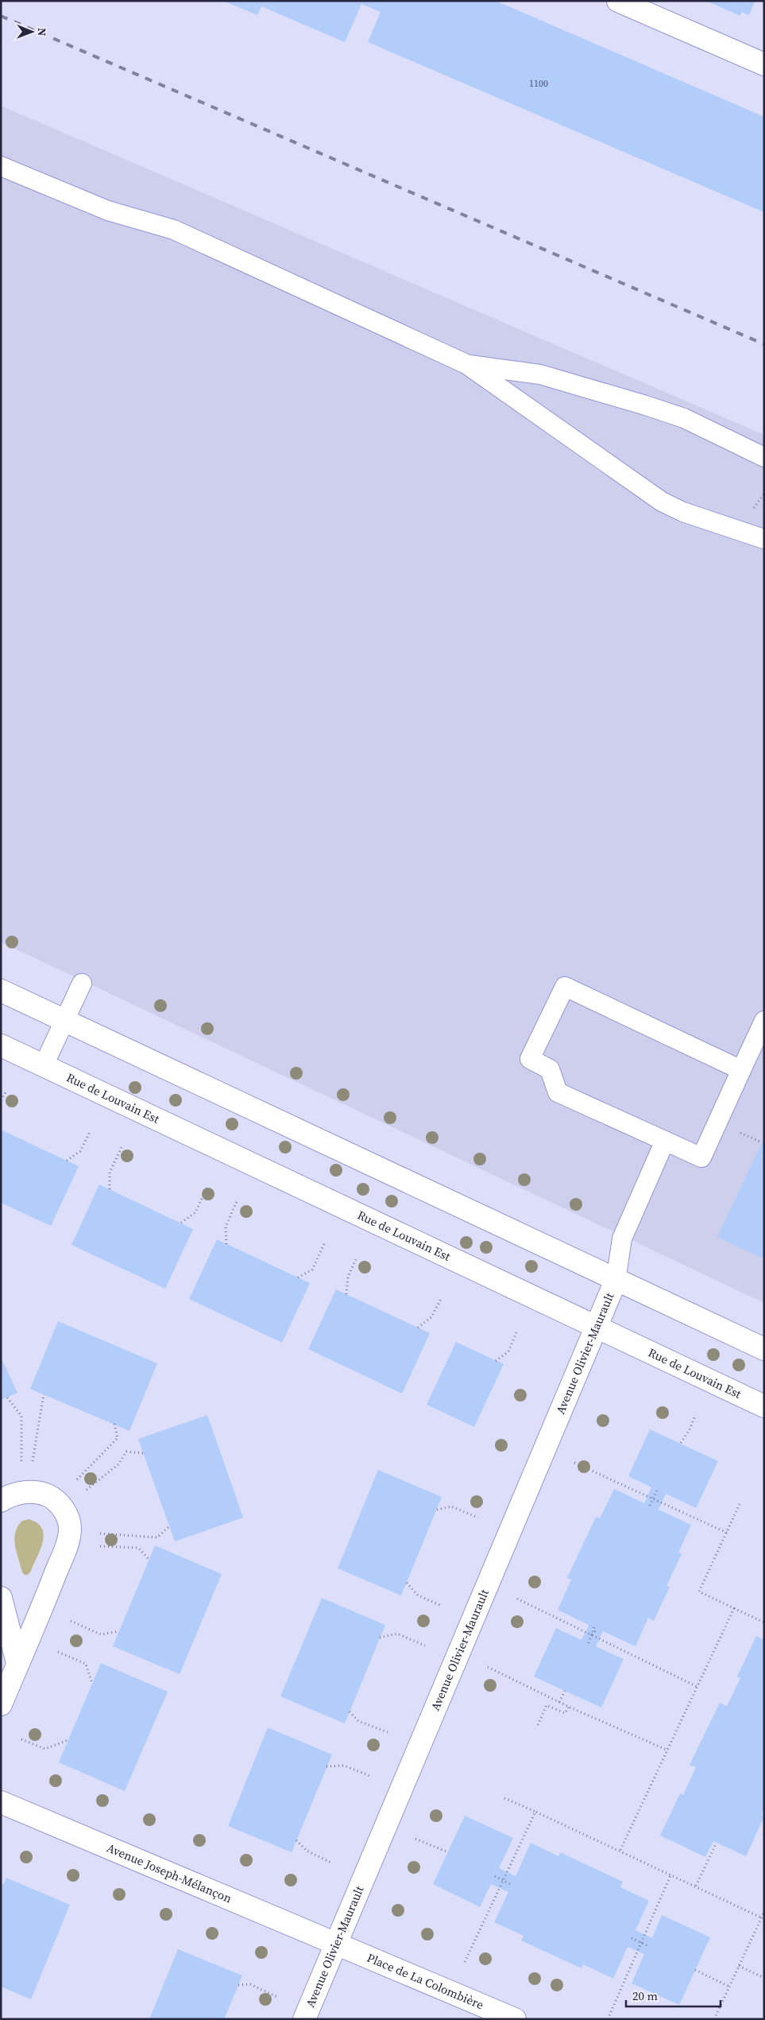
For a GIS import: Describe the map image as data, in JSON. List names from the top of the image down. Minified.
{"streets":{"street":["Rue de Louvain Est","Avenue Olivier-Maurault","Avenue Joseph-Mélançon","Place de La Colombière"]},"crossings":[["Rue de Louvain Est","Avenue Olivier-Maurault"],["Avenue Olivier-Maurault","Avenue Joseph-Mélançon"],["Avenue Olivier-Maurault","Place de La Colombière"],["Avenue Joseph-Mélançon","Place de La Colombière"]],"house_numbers":["1100"],"scale_bar":"20 m","north":"right"}
